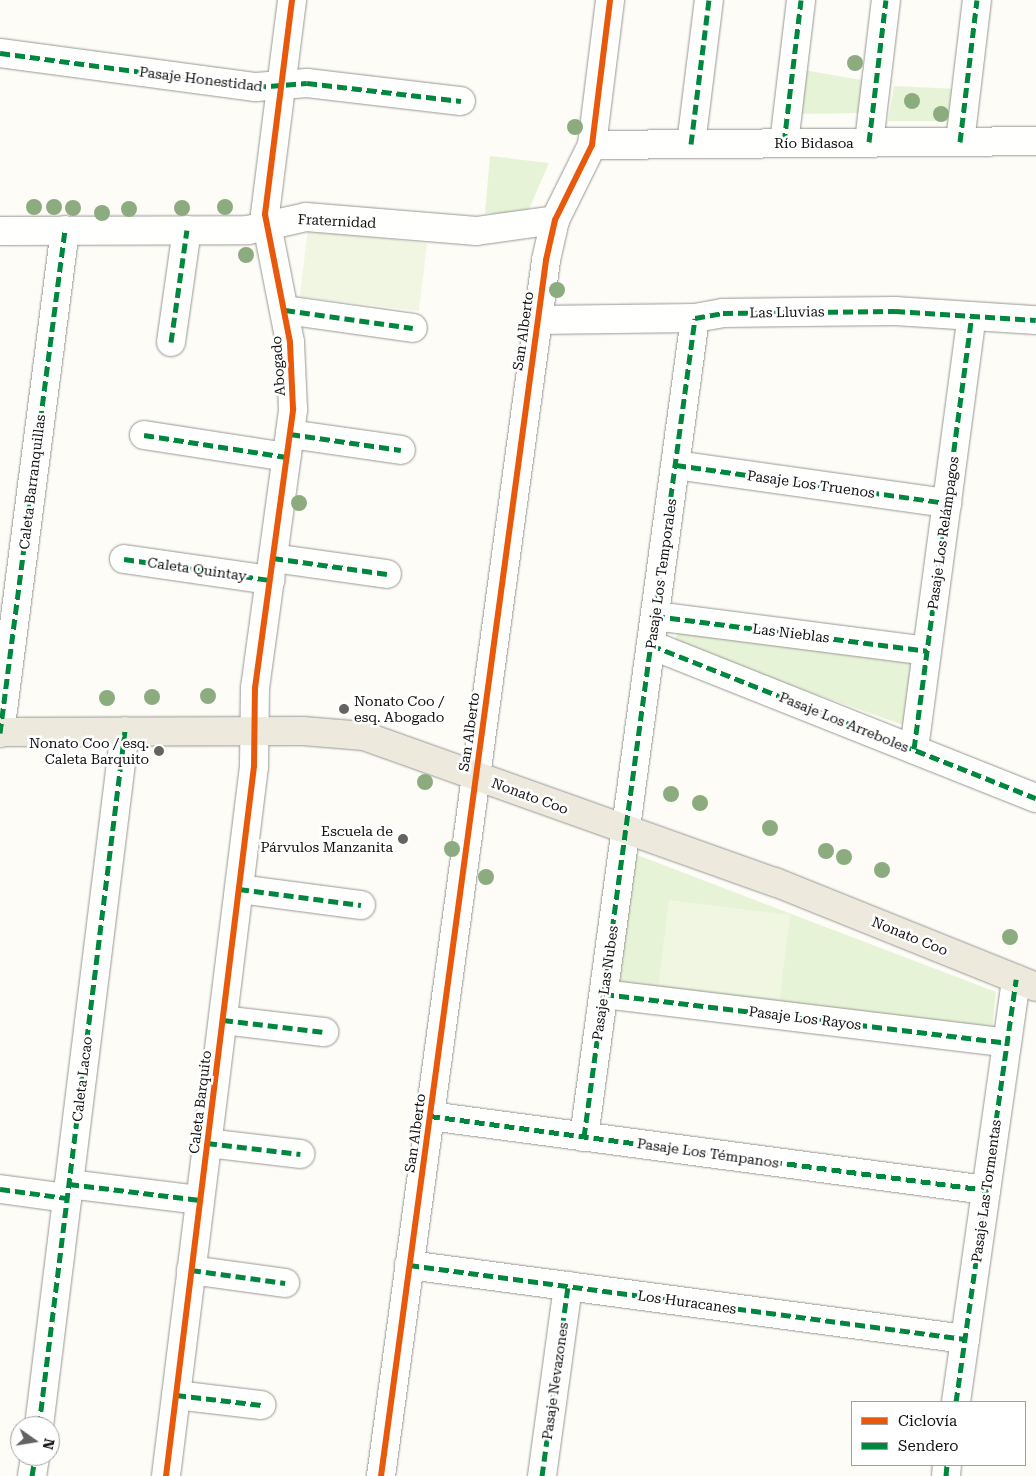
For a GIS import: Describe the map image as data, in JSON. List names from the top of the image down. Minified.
{"streets":{"main road":["Nonato Coo"],"street":["Pasaje Honestidad","Río Bidasoa","Fraternidad","Las Lluvias","San Alberto","Abogado","Caleta Barranquillas","Pasaje Los Truenos","Pasaje Los Relámpagos","Caleta Quintay","Pasaje Los Temporales","Las Nieblas","Pasaje Los Arreboles","Pasaje Las Nubes","Pasaje Los Rayos","Caleta Lacao","Caleta Barquito","Pasaje Los Témpanos","Pasaje Las Tormentas","Los Huracanes","Pasaje Nevazones"]},"crossings":[["Pasaje Honestidad","Abogado"],["Río Bidasoa","San Alberto"],["Fraternidad","San Alberto"],["Fraternidad","Abogado"],["Fraternidad","Caleta Barranquillas"],["Las Lluvias","San Alberto"],["Las Lluvias","Pasaje Los Relámpagos"],["Las Lluvias","Pasaje Los Temporales"],["San Alberto","Nonato Coo"],["San Alberto","Pasaje Los Témpanos"],["San Alberto","Los Huracanes"],["Abogado","Caleta Quintay"],["Abogado","Nonato Coo"],["Abogado","Caleta Barquito"],["Caleta Barranquillas","Nonato Coo"],["Pasaje Los Truenos","Pasaje Los Relámpagos"],["Pasaje Los Truenos","Pasaje Los Temporales"],["Pasaje Los Relámpagos","Las Nieblas"],["Pasaje Los Relámpagos","Pasaje Los Arreboles"],["Pasaje Los Temporales","Las Nieblas"],["Pasaje Los Temporales","Pasaje Los Arreboles"],["Pasaje Los Temporales","Nonato Coo"],["Pasaje Los Temporales","Pasaje Las Nubes"],["Nonato Coo","Pasaje Las Nubes"],["Nonato Coo","Caleta Lacao"],["Nonato Coo","Caleta Barquito"],["Nonato Coo","Pasaje Las Tormentas"],["Pasaje Las Nubes","Pasaje Los Rayos"],["Pasaje Las Nubes","Pasaje Los Témpanos"],["Pasaje Los Rayos","Pasaje Las Tormentas"],["Pasaje Los Témpanos","Pasaje Las Tormentas"],["Pasaje Las Tormentas","Los Huracanes"],["Los Huracanes","Pasaje Nevazones"]],"places":["Nonato Coo / esq. Abogado","Nonato Coo / esq. Caleta Barquito","Escuela de Párvulos Manzanita"],"legend":["Ciclovía","Sendero"],"north":"right"}
